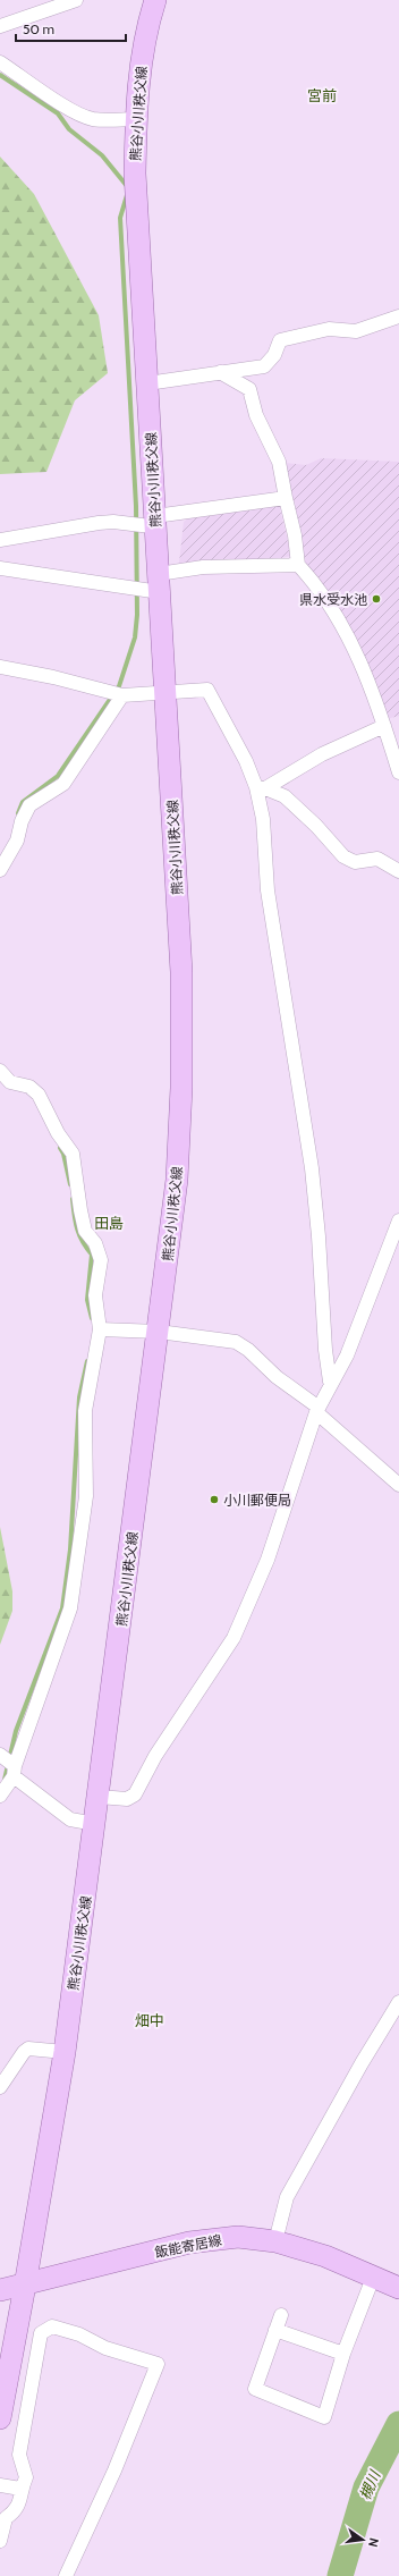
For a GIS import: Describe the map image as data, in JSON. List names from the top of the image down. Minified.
{"streets":{"main road":["熊谷小川秩父線","飯能寄居線"]},"crossings":[["熊谷小川秩父線","飯能寄居線"]],"districts":["宮前","田島","畑中"],"water":["槻川"],"places":["県水受水池","小川郵便局"],"scale_bar":"50 m","north":"right"}
